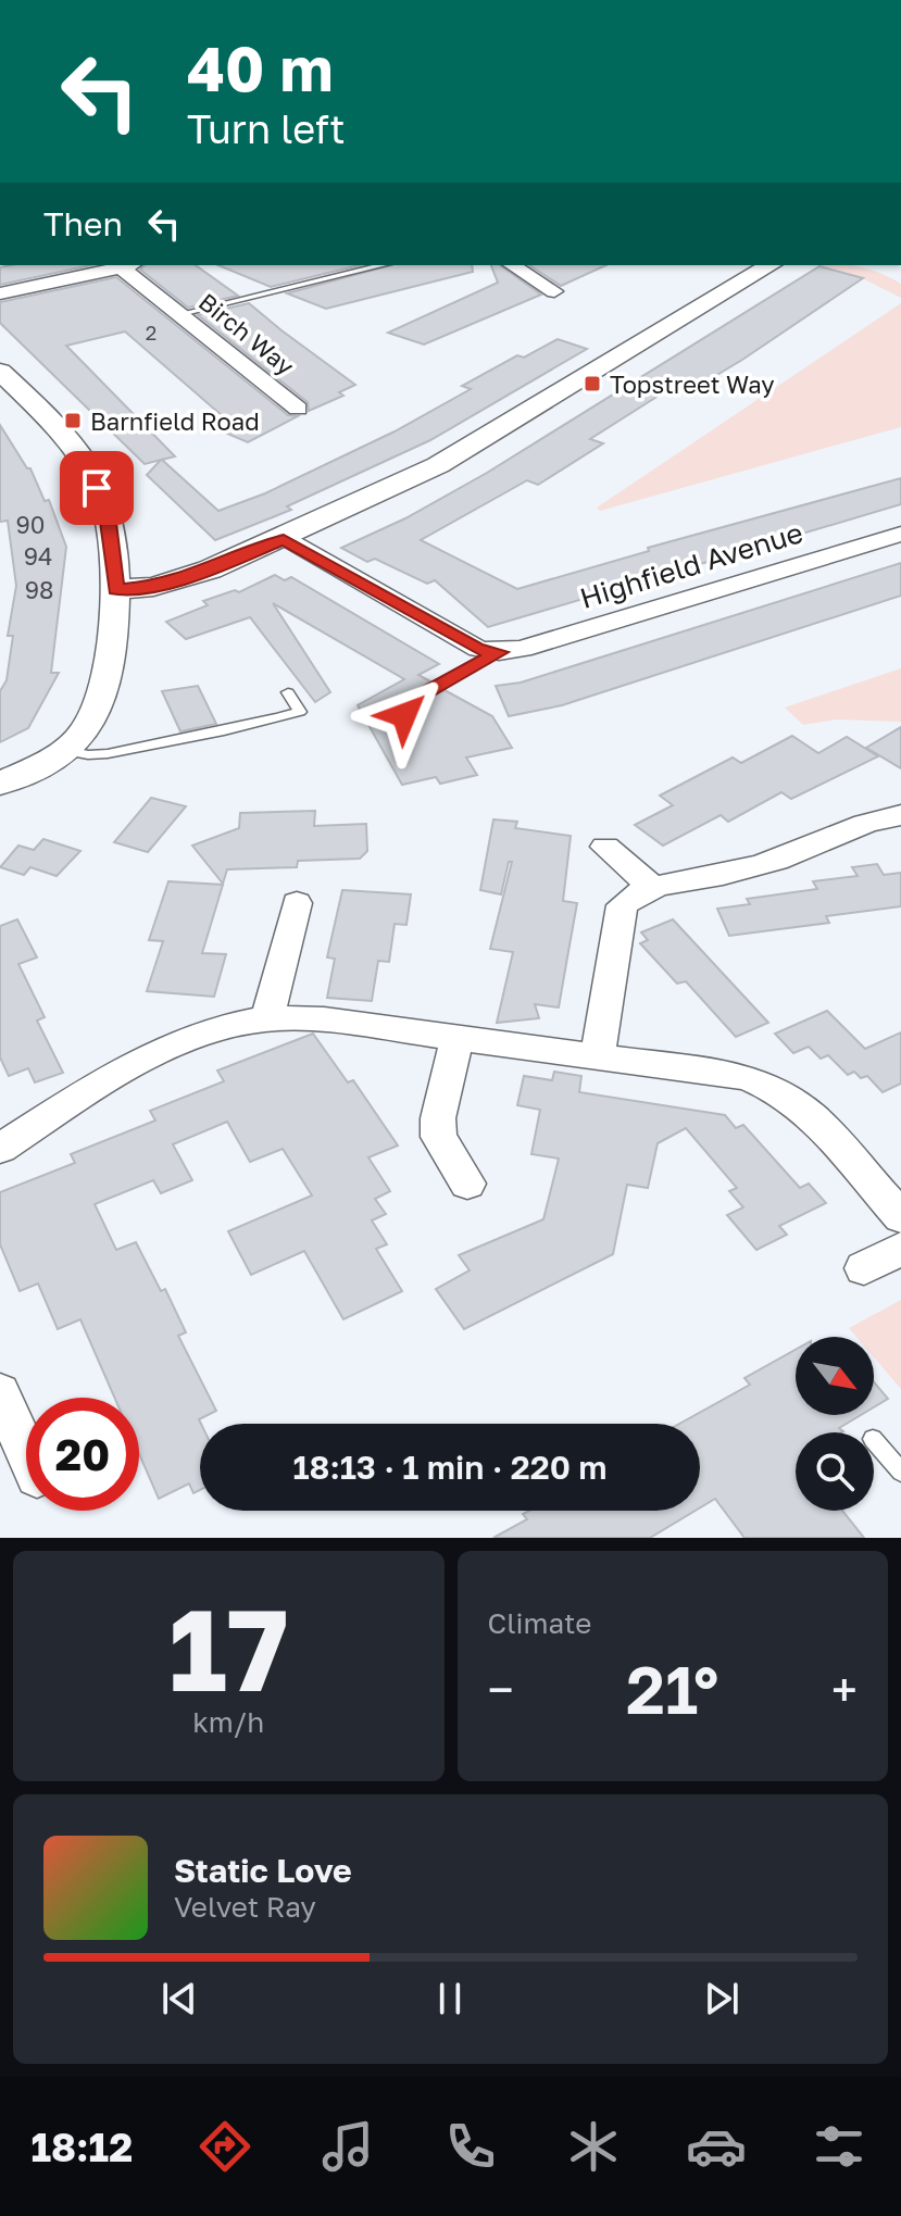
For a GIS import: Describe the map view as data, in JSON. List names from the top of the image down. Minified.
{"streets":{"street":["Birch Way","Highfield Avenue"]},"places":{"transit":["Topstreet Way","Barnfield Road"]},"house_numbers":["2","90","94","98"],"north":"bottom right","page":{"turn":["40 m","Turn left"],"then":"Then","limit":"20","trip":"18:13 · 1 min · 220 m","tile":[["17","km/h"],"Climate"],"heat":["−","21°","+"],"song":["Static Love","Velvet Ray"],"tabs":"18:12"}}
